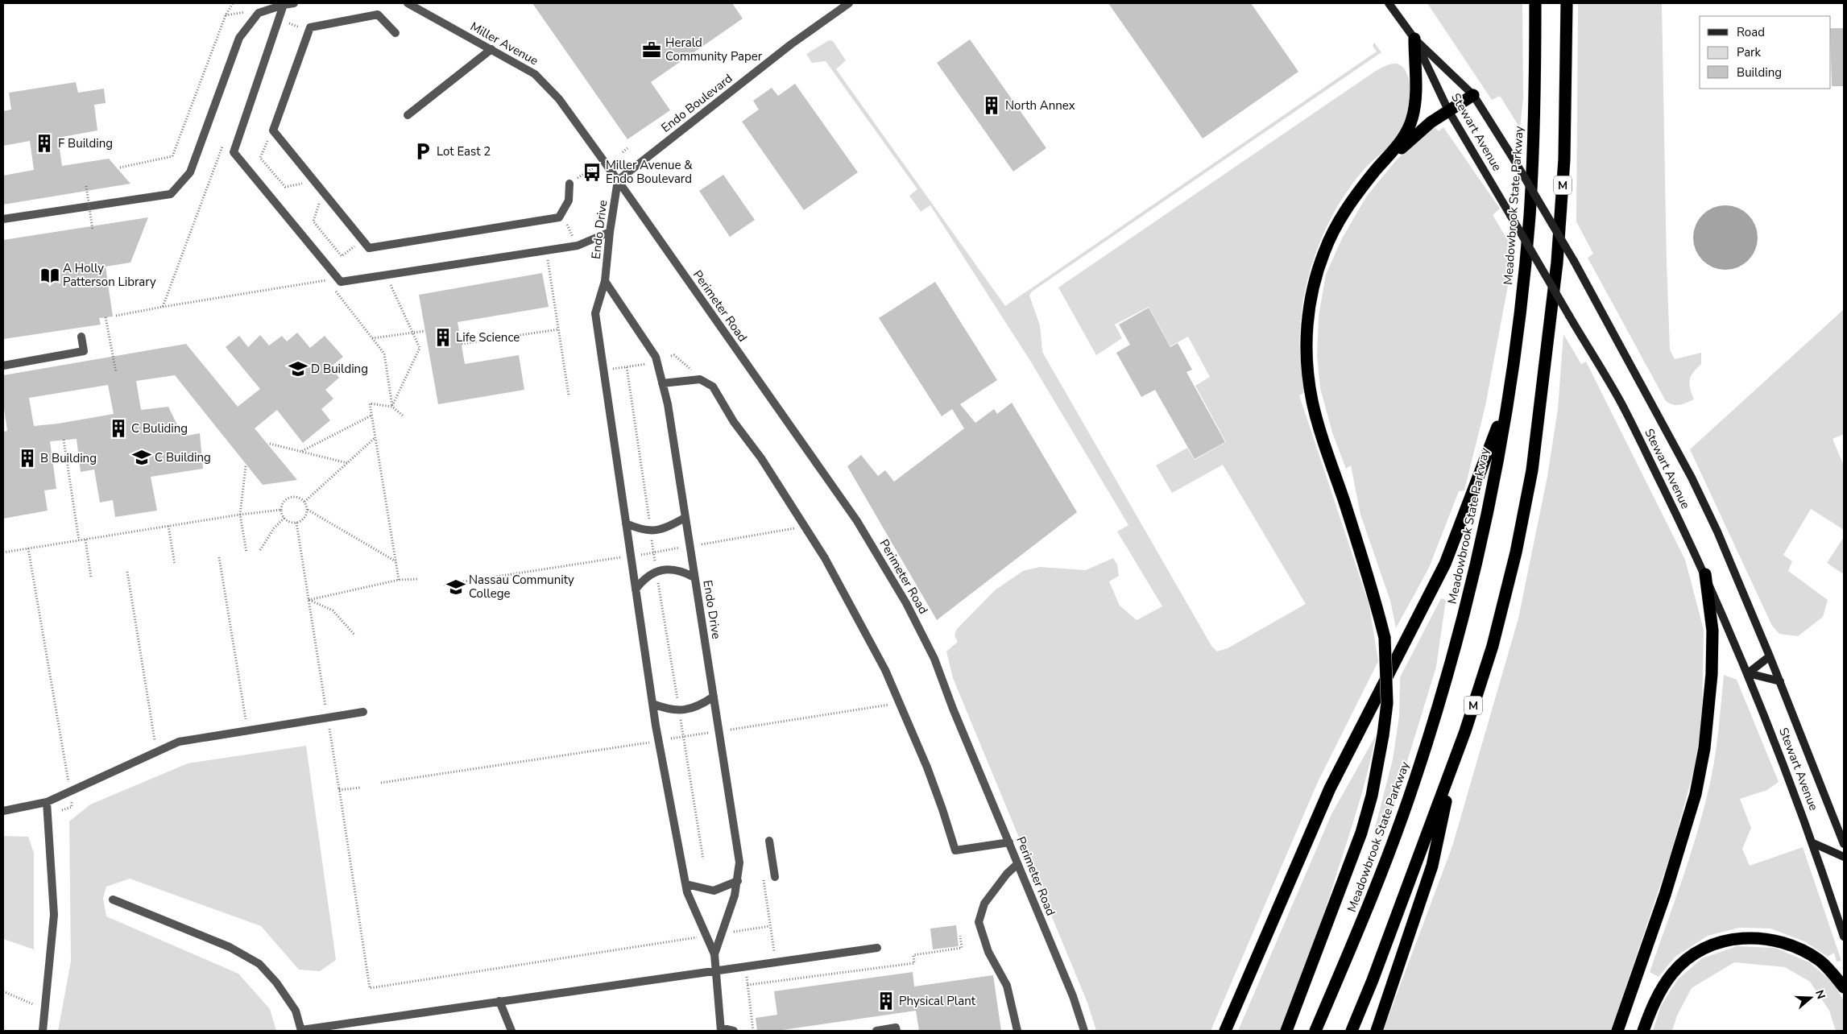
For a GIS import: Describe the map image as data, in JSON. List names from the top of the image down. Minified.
{"streets":{"highway":["M","Meadowbrook State Parkway"],"main road":["Stewart Avenue"],"street":["Miller Avenue","Endo Boulevard","Endo Drive","Perimeter Road"]},"crossings":[["Miller Avenue","Endo Boulevard"],["Miller Avenue","Endo Drive"],["Miller Avenue","Perimeter Road"],["Endo Boulevard","Endo Drive"],["Endo Boulevard","Perimeter Road"],["Endo Drive","Perimeter Road"]],"places":{"office":["Herald Community Paper"],"building":["North Annex","F Building","Life Science","C Buliding","B Building","Physical Plant"],"parking":["Lot East 2"],"bus stop":["Miller Avenue & Endo Boulevard"],"library":["A Holly Patterson Library"],"school or university":["D Building","C Building","Nassau Community College"]},"legend":["Road","Park","Building"],"north":"right"}
